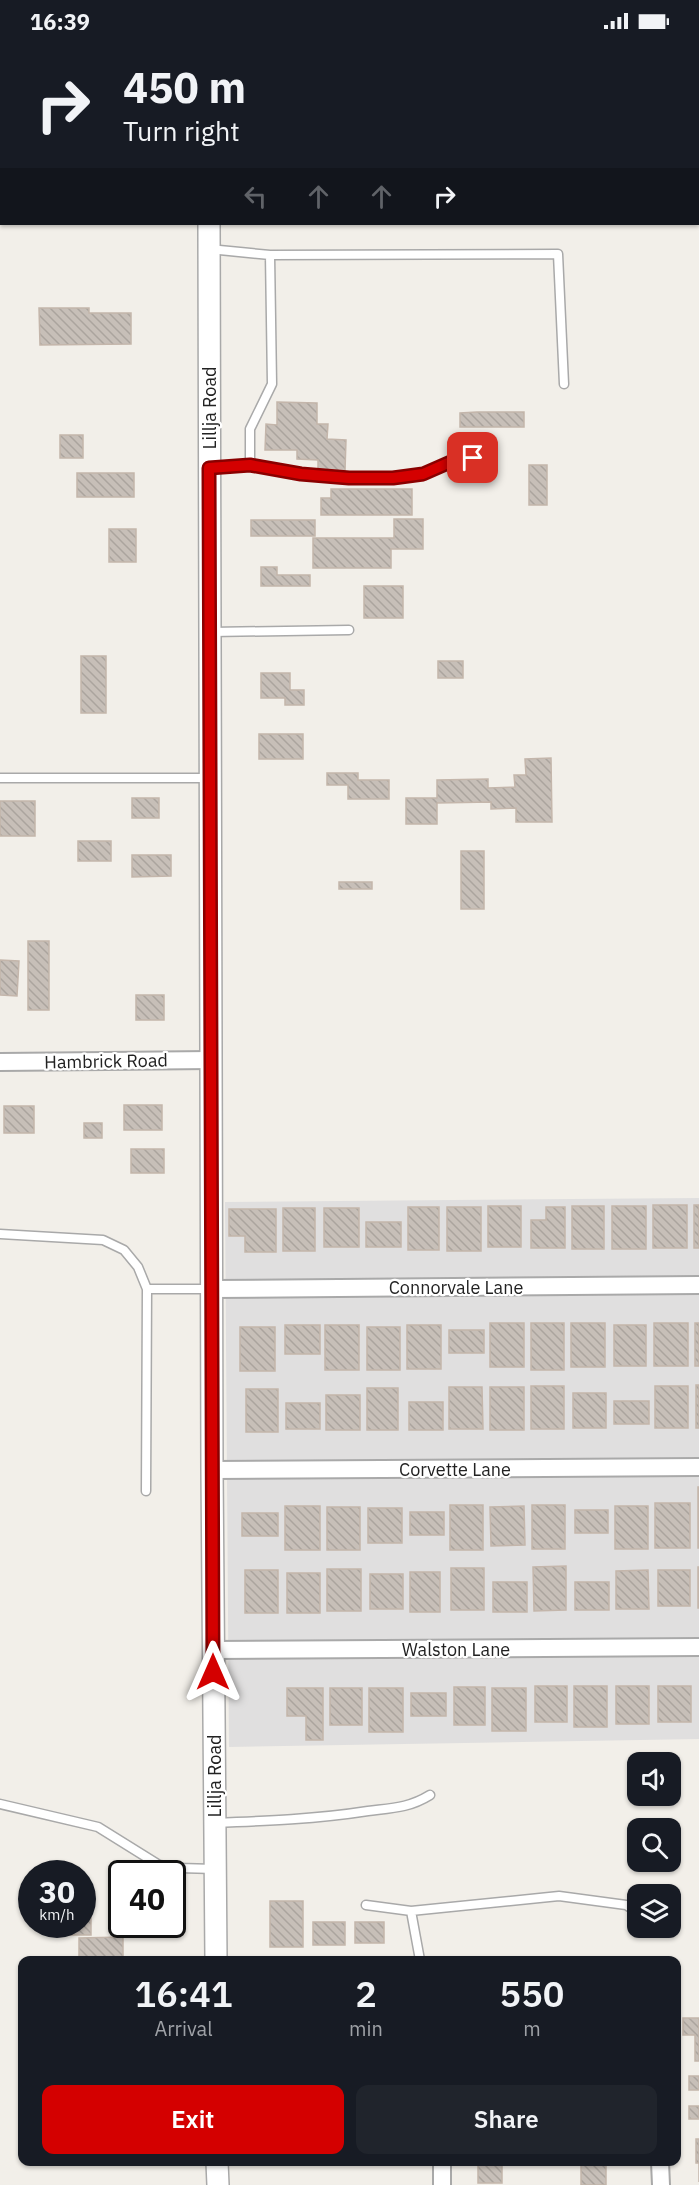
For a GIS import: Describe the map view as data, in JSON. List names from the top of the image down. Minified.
{"streets":{"street":["Lillja Road","Hambrick Road","Connorvale Lane","Corvette Lane","Walston Lane"]},"crossings":[["Lillja Road","Hambrick Road"],["Lillja Road","Connorvale Lane"],["Lillja Road","Corvette Lane"],["Lillja Road","Walston Lane"]],"page":{"status":"16:39","turn":["450 m","Turn right"],"speed":"30 km/h","limit":"40","eta":["16:41","Arrival","2","min","550","m"],"buttons":["Exit","Share"]}}
